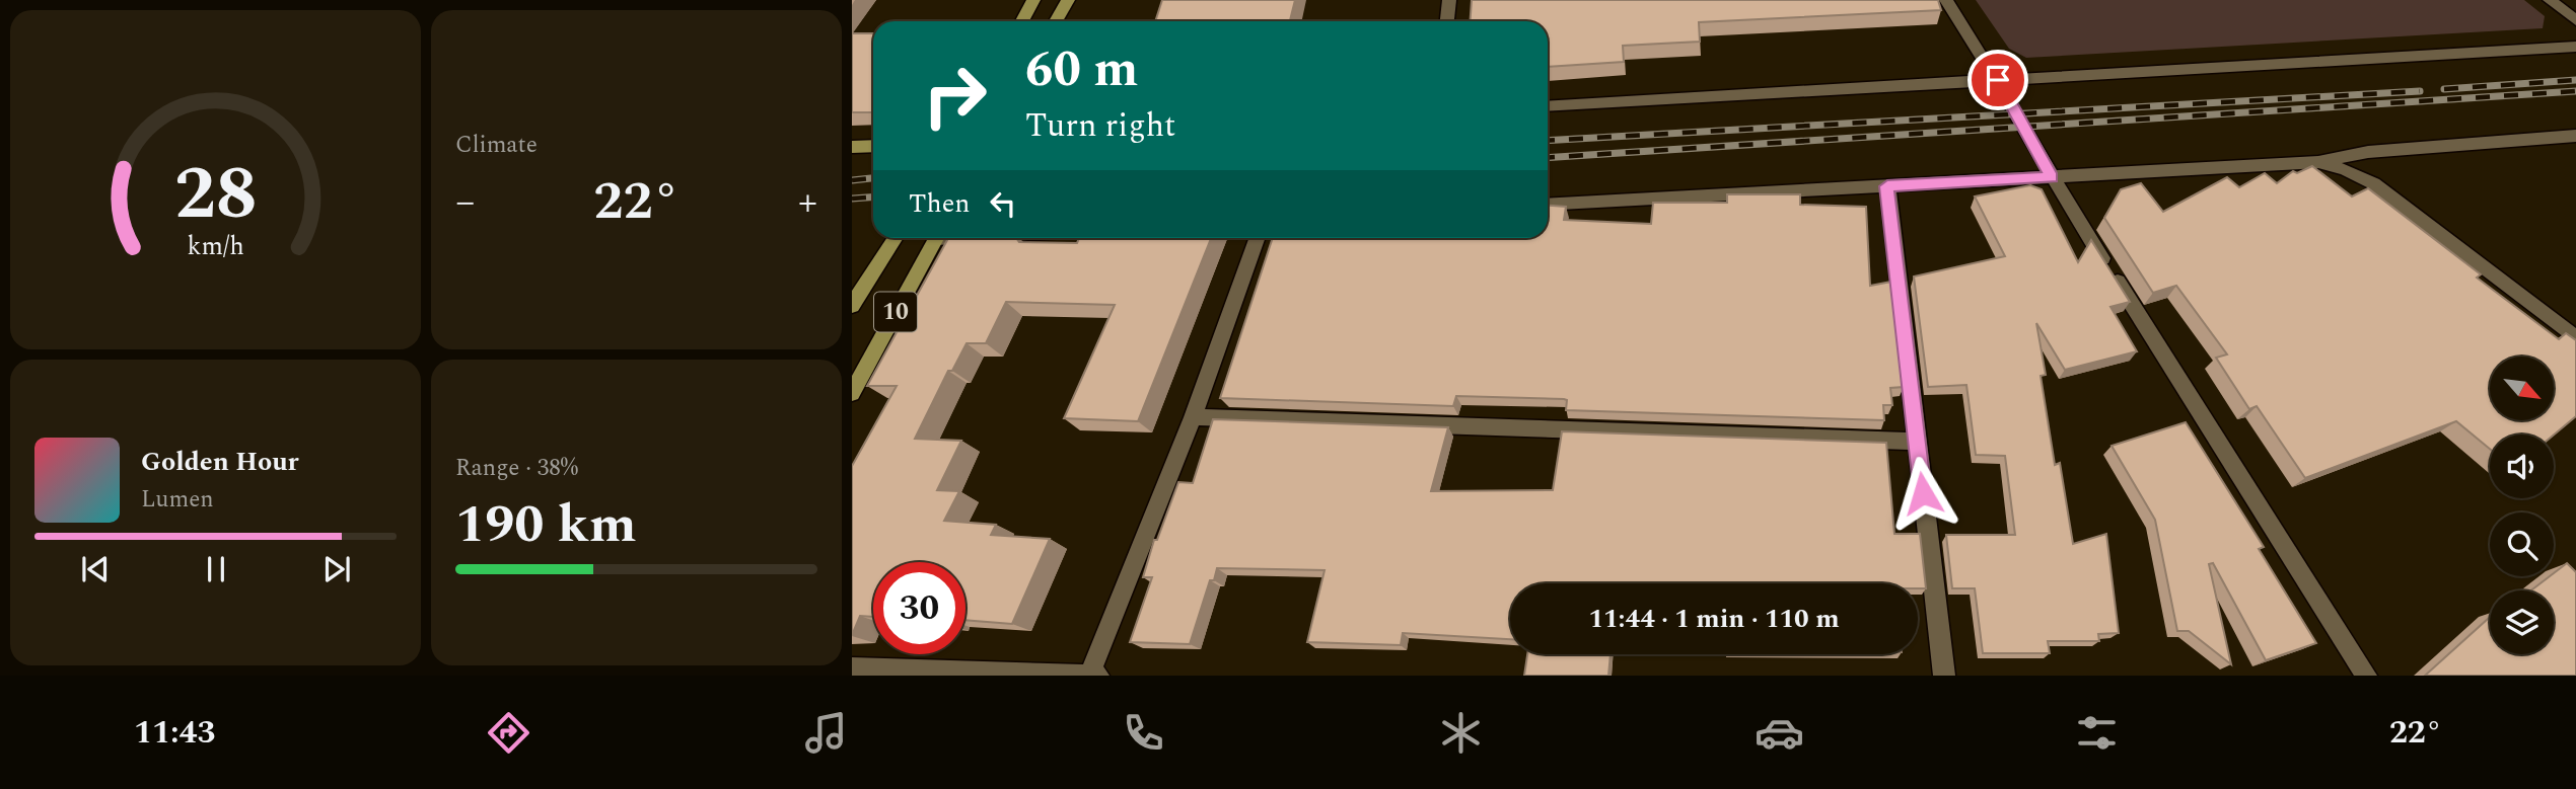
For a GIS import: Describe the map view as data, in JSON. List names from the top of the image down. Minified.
{"streets":{"main road":["10"]},"north":"bottom right","page":{"tile":["Climate",["Range · 38%","190 km"]],"turn":["60 m","Turn right"],"then":"Then","heat":["−","22°","+"],"song":["Golden Hour","Lumen"],"limit":"30","trip":"11:44 · 1 min · 110 m","tabs":["11:43","22°"],"gauge":["28","km/h"]}}
